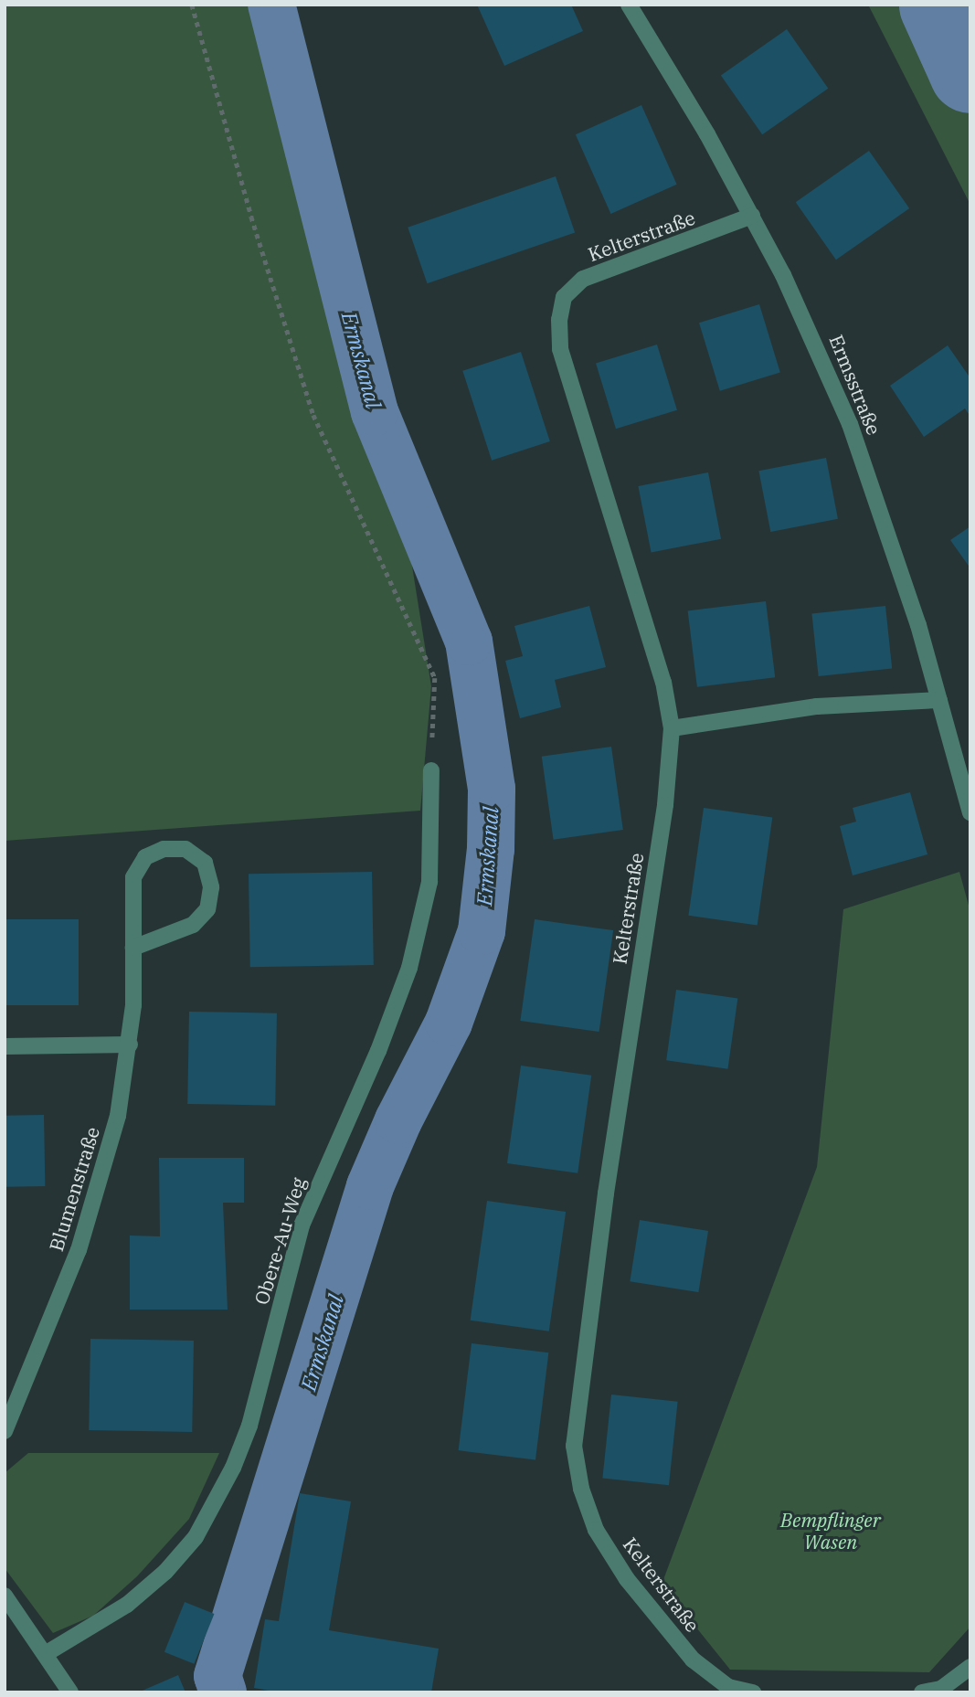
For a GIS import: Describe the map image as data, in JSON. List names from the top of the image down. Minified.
{"streets":{"street":["Kelterstraße","Ermsstraße","Blumenstraße","Obere-Au-Weg"]},"crossings":[["Kelterstraße","Ermsstraße"]],"water":["Ermskanal"],"parks":["Bempflinger Wasen"]}
